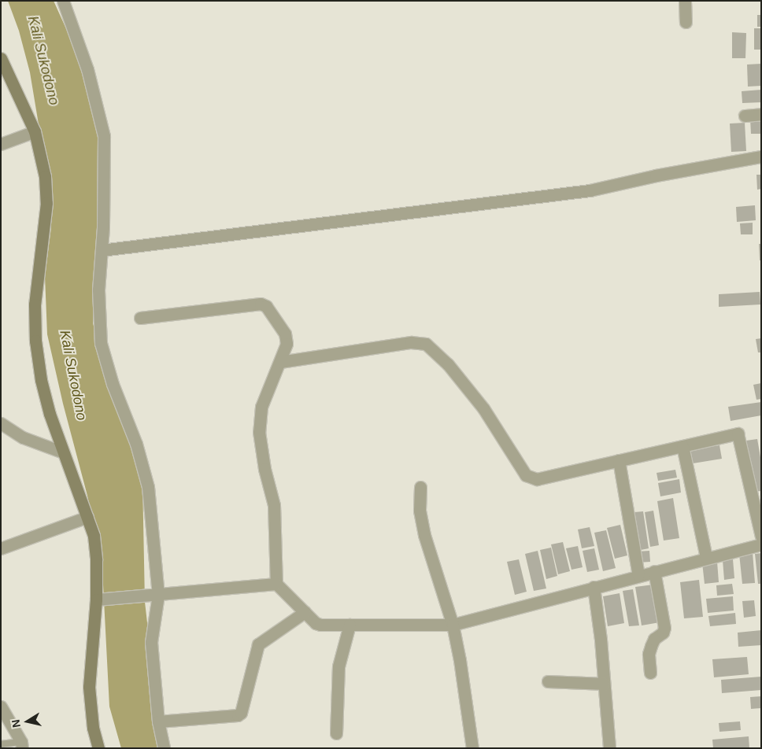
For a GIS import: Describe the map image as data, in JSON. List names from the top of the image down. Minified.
{"water":["Kali Sukodono"],"north":"left"}
